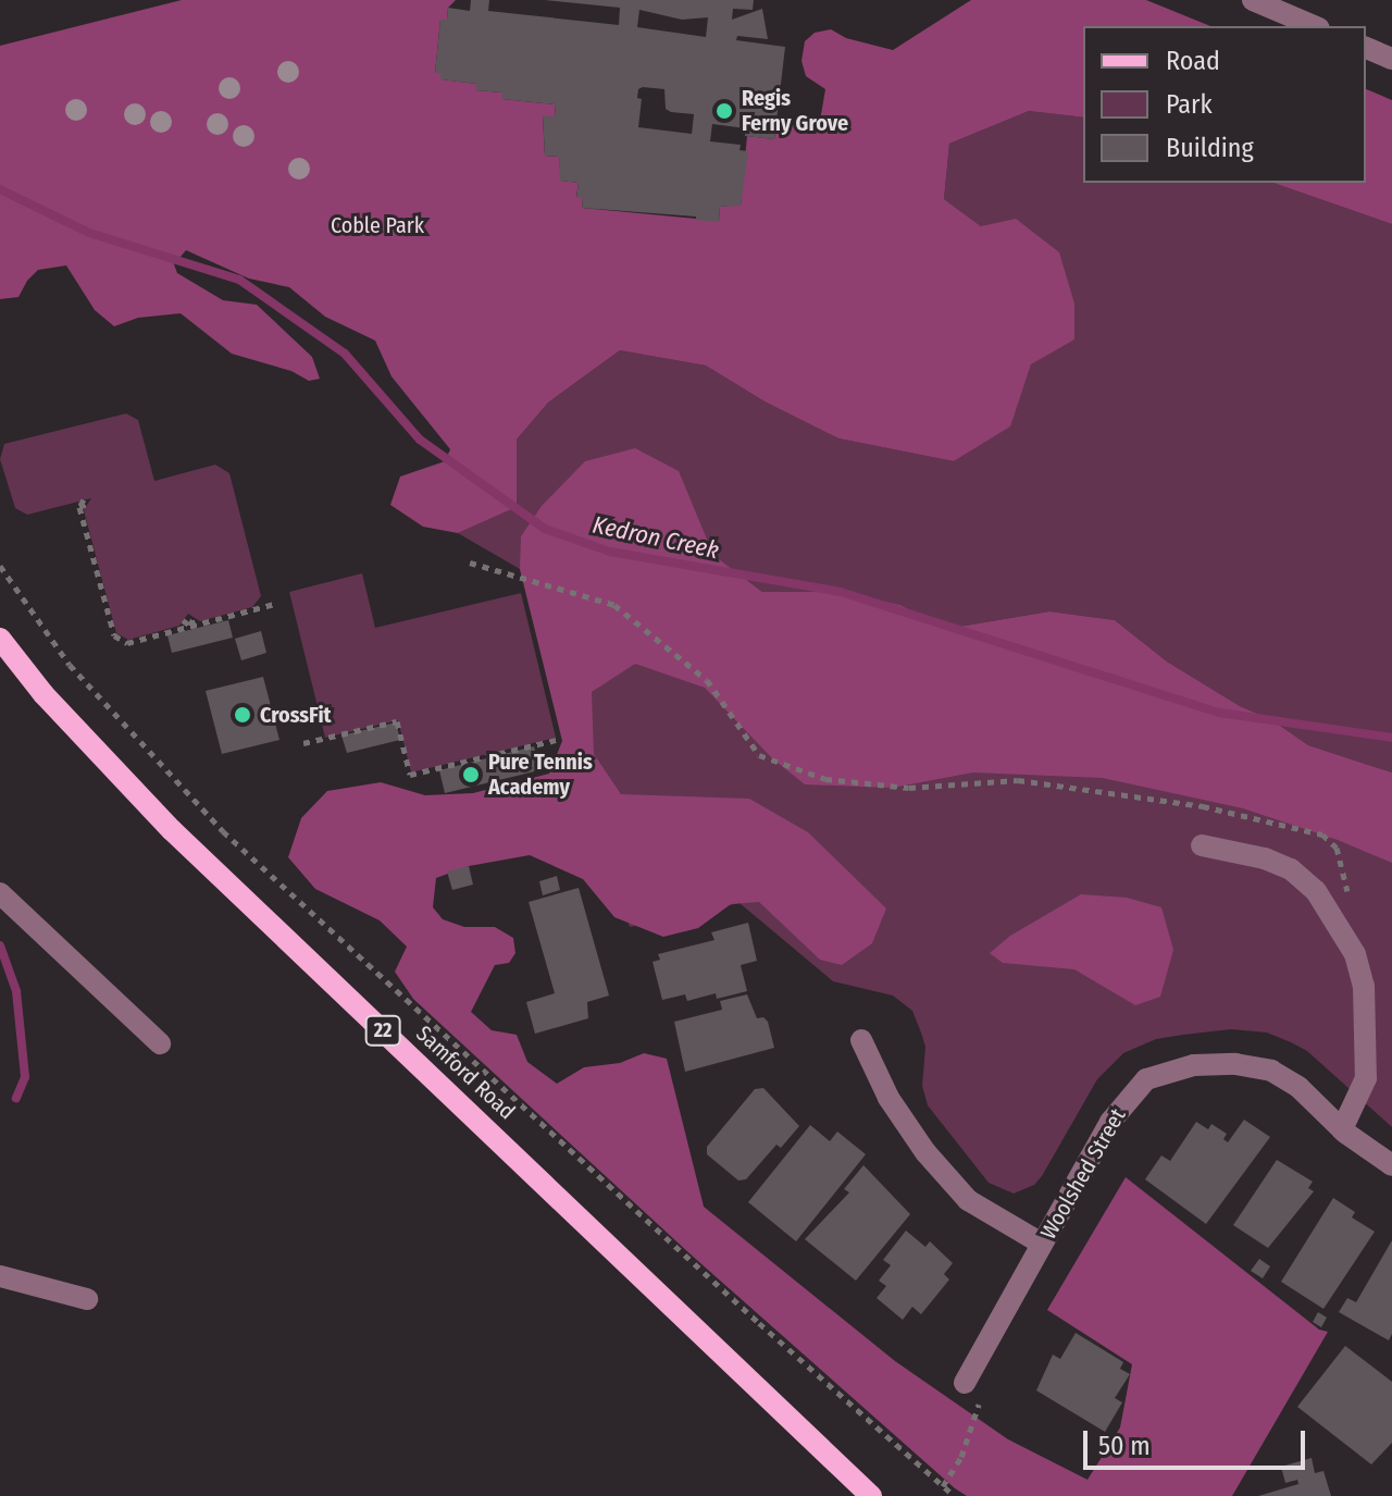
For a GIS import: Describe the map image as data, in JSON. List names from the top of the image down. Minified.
{"streets":{"main road":["22","Samford Road"],"street":["Woolshed Street"]},"water":["Kedron Creek"],"parks":["Coble Park"],"places":["Regis Ferny Grove","CrossFit","Pure Tennis Academy"],"legend":["Road","Park","Building"],"scale_bar":"50 m"}
